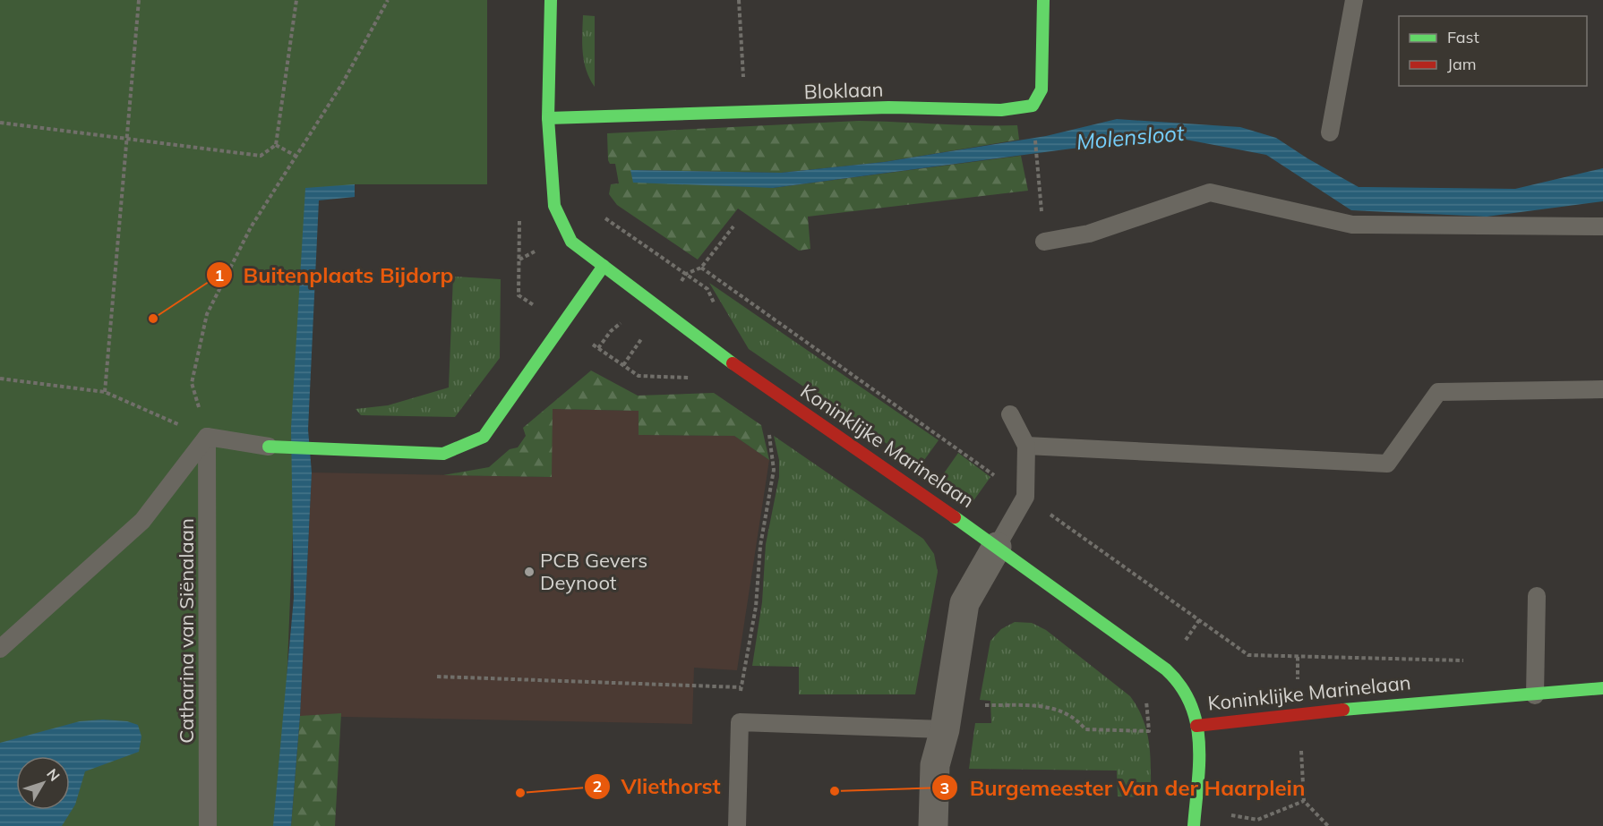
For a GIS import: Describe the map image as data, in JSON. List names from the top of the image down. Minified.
{"streets":{"street":["Bloklaan","Koninklijke Marinelaan"],"lane":["Catharina van Siënalaan"]},"crossings":[["Bloklaan","Koninklijke Marinelaan"]],"water":["Molensloot"],"places":["Buitenplaats Bijdorp","PCB Gevers Deynoot","Burgemeester Van der Haarplein","Vliethorst"],"legend":["Fast","Jam"],"north":"top right"}
